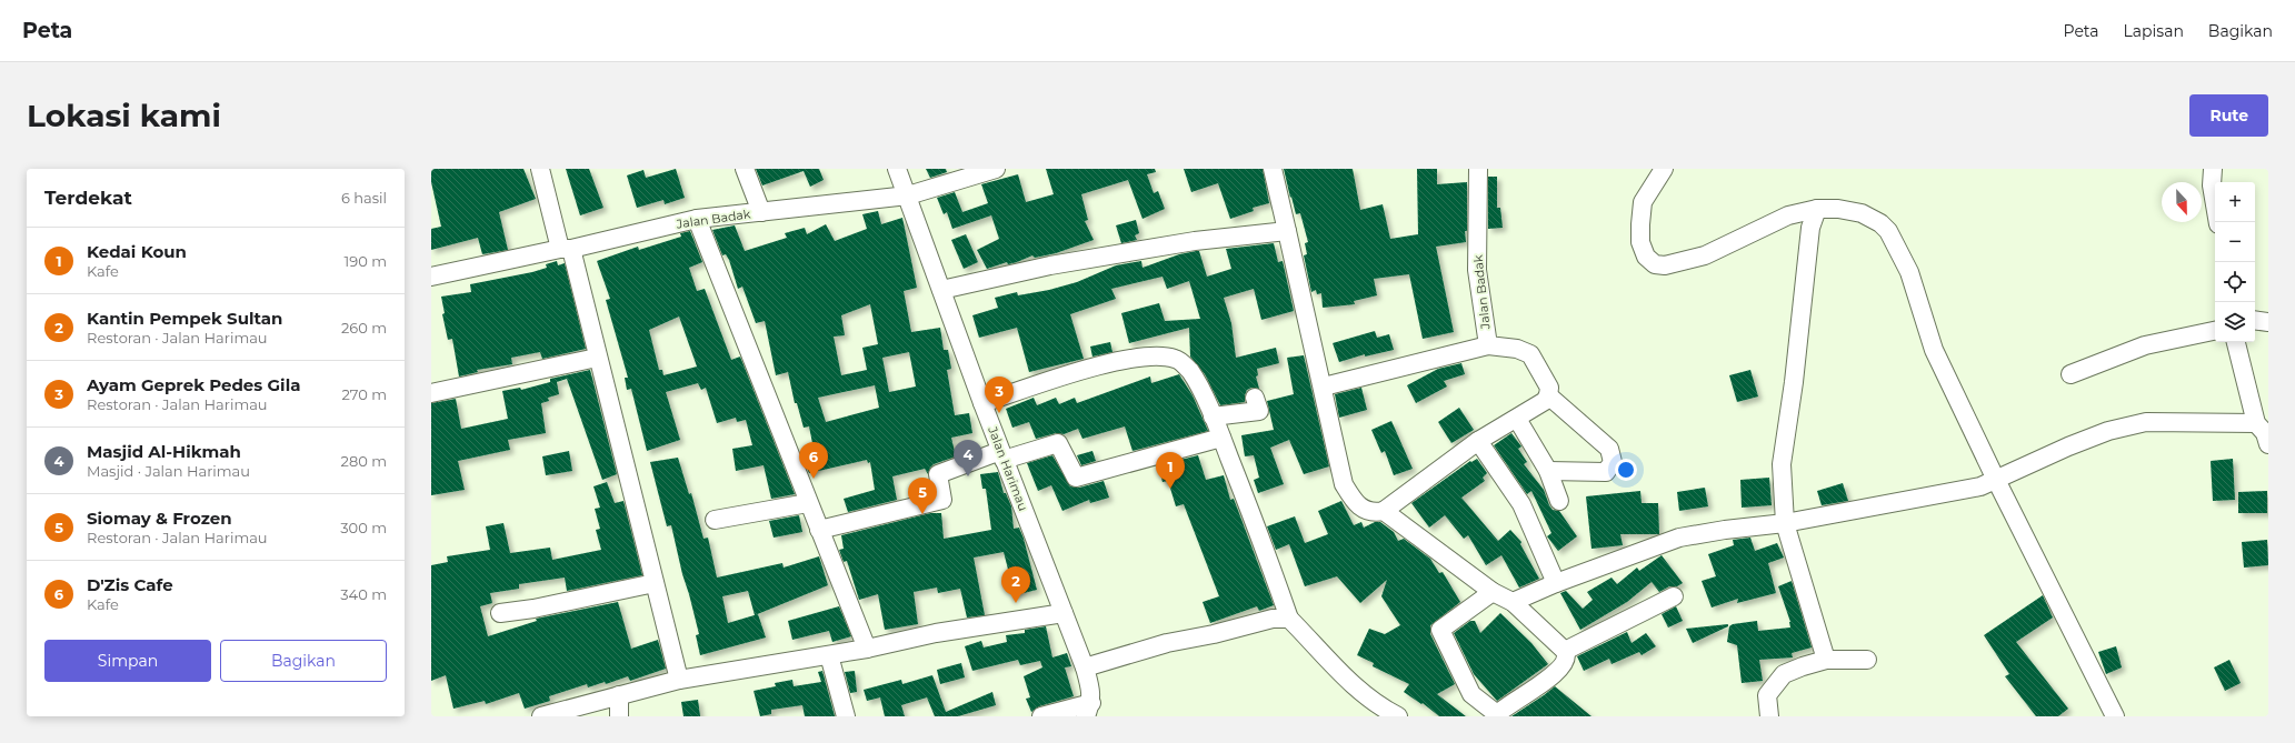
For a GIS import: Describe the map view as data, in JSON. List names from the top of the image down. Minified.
{"streets":{"street":["Jalan Badak","Jalan Harimau"]},"crossings":[["Jalan Badak","Jalan Harimau"]],"north":"bottom","page":{"header":"Peta","nav":["Peta","Lapisan","Bagikan"],"buttons":["Rute",["Simpan","Bagikan"]],"title":"Lokasi kami","heading":["Terdekat","6 hasil"],"map_buttons":["+","−"],"list":[{"mark":"1","name":"Kedai Koun","note":"Kafe","value":"190 m"},{"mark":"2","name":"Kantin Pempek Sultan","note":"Restoran · Jalan Harimau","value":"260 m"},{"mark":"3","name":"Ayam Geprek Pedes Gila","note":"Restoran · Jalan Harimau","value":"270 m"},{"mark":"4","name":"Masjid Al-Hikmah","note":"Masjid · Jalan Harimau","value":"280 m"},{"mark":"5","name":"Siomay & Frozen","note":"Restoran · Jalan Harimau","value":"300 m"},{"mark":"6","name":"D'Zis Cafe","note":"Kafe","value":"340 m"}],"pins":["3","4","6","1","5","2"]}}
